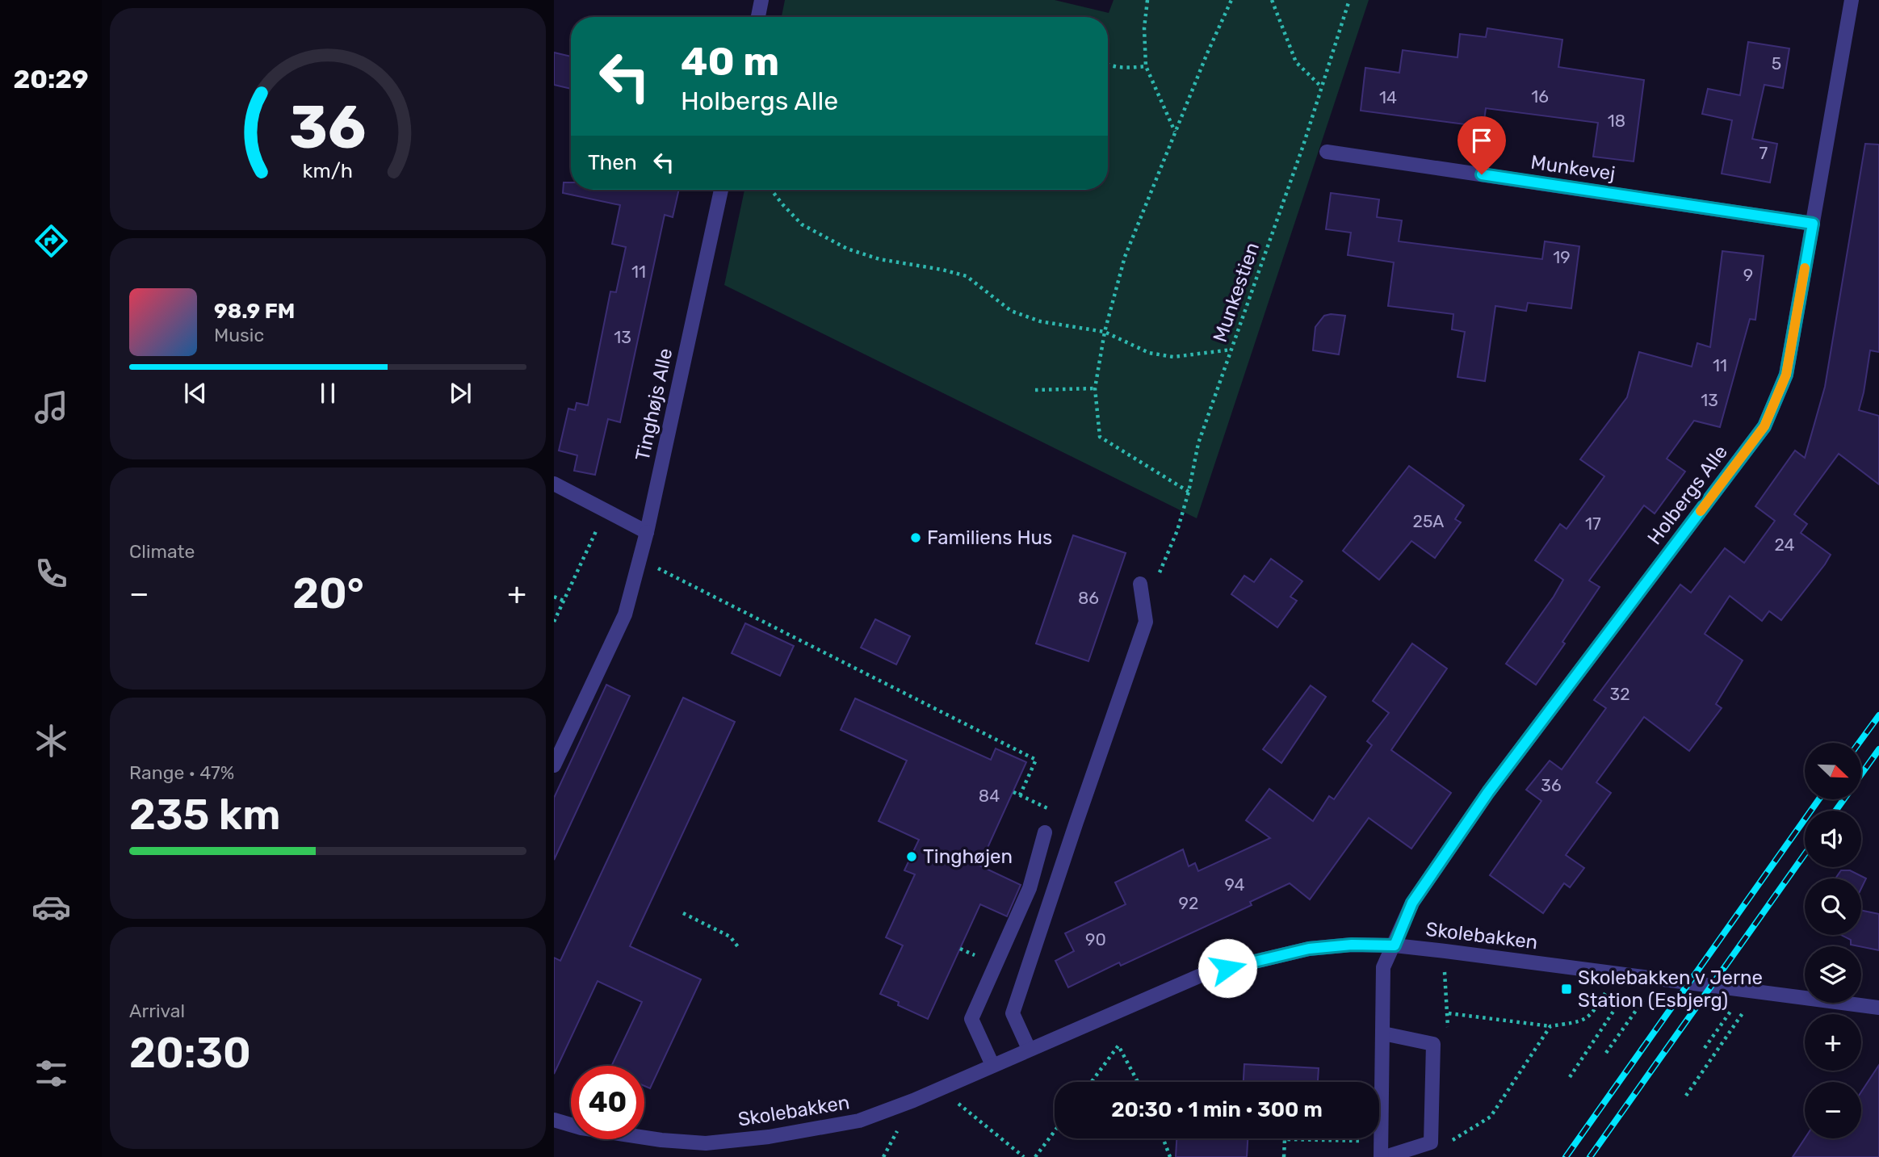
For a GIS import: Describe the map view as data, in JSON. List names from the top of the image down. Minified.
{"streets":{"street":["Munkevej","Tinghøjs Alle","Holbergs Alle","Skolebakken"],"path":["Munkestien"]},"crossings":[["Munkevej","Holbergs Alle"],["Holbergs Alle","Skolebakken"]],"places":{"other":["Familiens Hus","Tinghøjen"],"transit":["Skolebakken v Jerne Station (Esbjerg)"]},"house_numbers":["5","16","14","18","7","19","11","9","13","11","13","25A","17","24","86","32","36","84","94","92","90"],"north":"bottom right","page":{"tabs":"20:29","turn":["40 m","Holbergs Alle"],"then":"Then","song":["98.9 FM","Music"],"tile":["Climate",["Range · 47%","235 km"],["Arrival","20:30"]],"heat":["−","20°","+"],"map_buttons":["+","−"],"limit":"40","trip":"20:30 · 1 min · 300 m","gauge":["36","km/h"]}}
